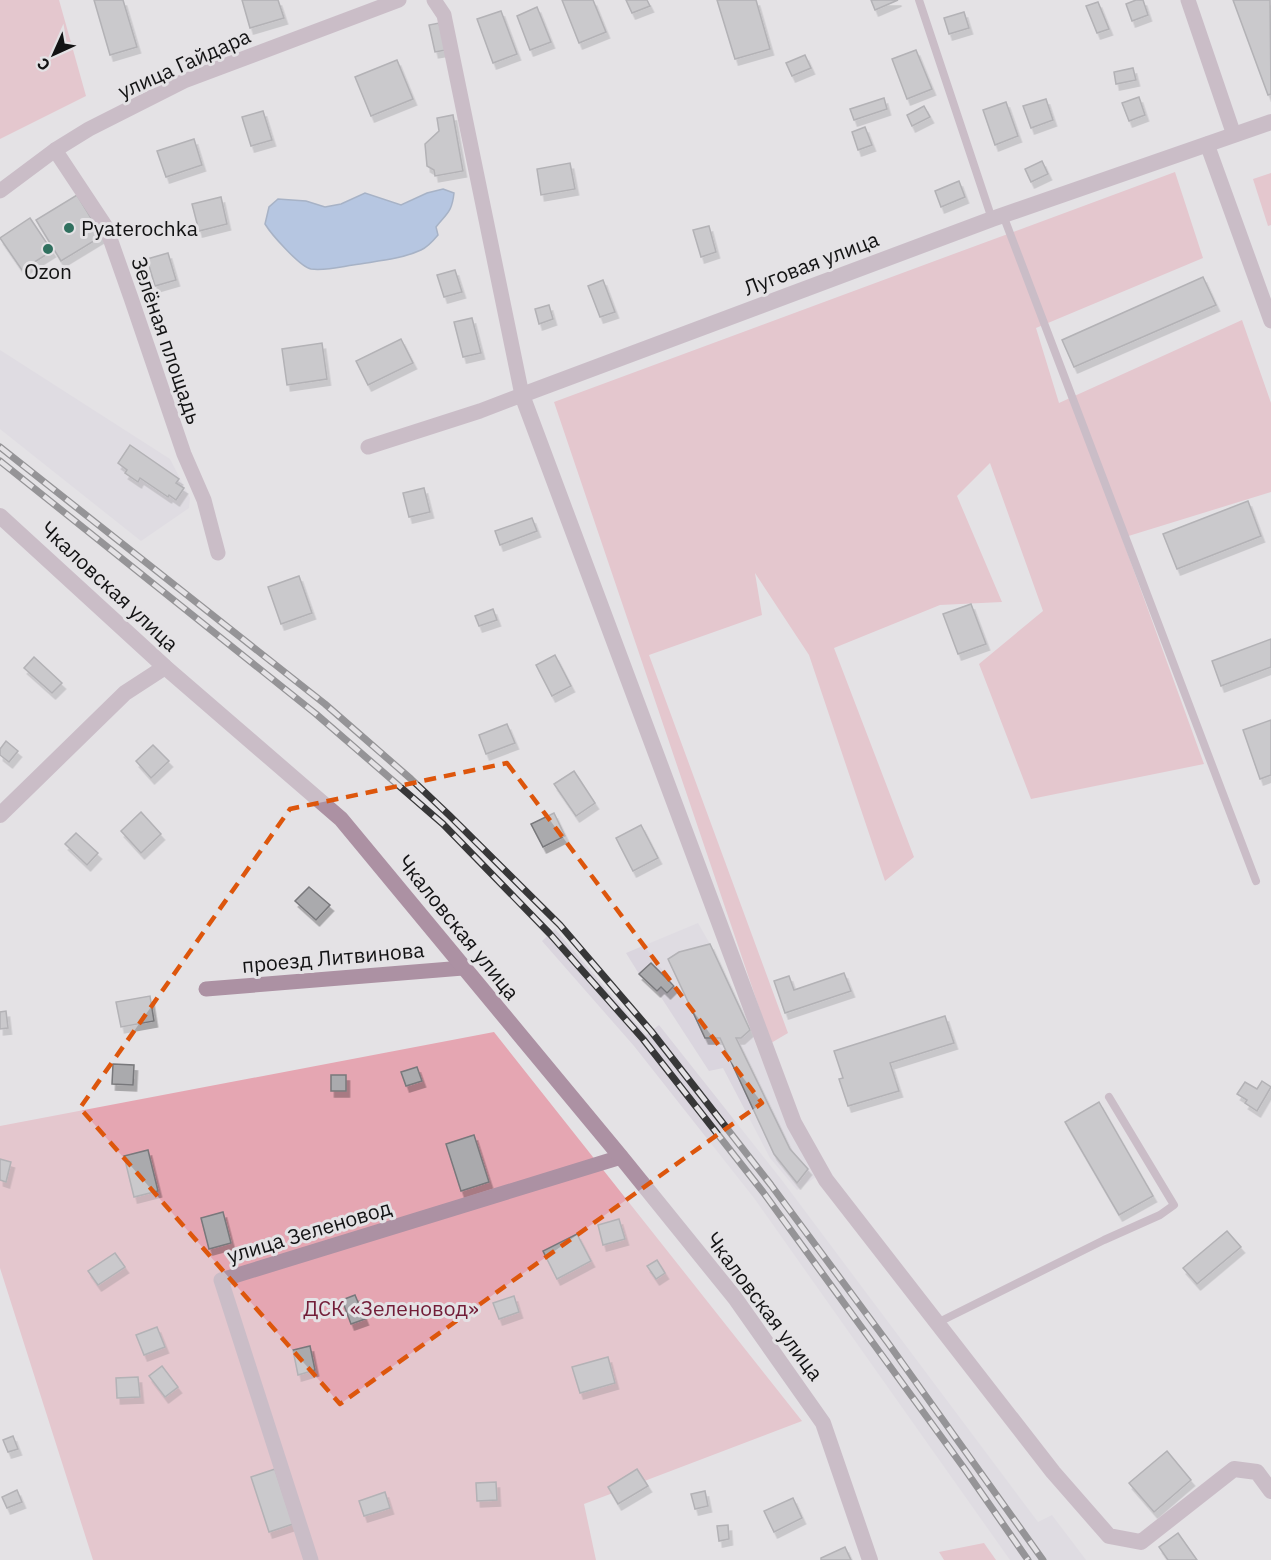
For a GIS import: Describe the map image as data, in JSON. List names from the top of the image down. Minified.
{"streets":{"street":["улица Гайдара","Луговая улица","Зелёная площадь","Чкаловская улица","проезд Литвинова","улица Зеленовод"]},"crossings":[["улица Гайдара","Зелёная площадь"],["Чкаловская улица","проезд Литвинова"],["Чкаловская улица","улица Зеленовод"]],"parks":["ДСК «Зеленовод»"],"places":["Pyaterochka","Ozon"],"north":"bottom left"}
